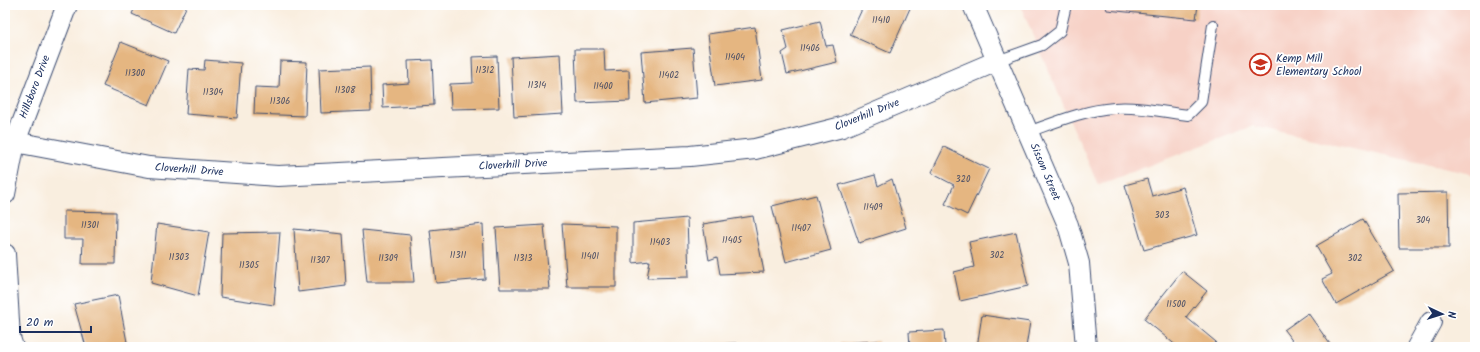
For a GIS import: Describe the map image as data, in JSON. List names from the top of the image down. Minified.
{"streets":{"street":["Hillsboro Drive","Cloverhill Drive","Sisson Street"]},"crossings":[["Hillsboro Drive","Cloverhill Drive"],["Cloverhill Drive","Sisson Street"]],"places":{"school or university":["Kemp Mill Elementary School"]},"house_numbers":["11410","11406","11404","11312","11300","11402","11314","11400","11308","11304","11306","320","11409","303","304","11301","11407","11405","11403","11311","302","11401","11303","11309","11313","302","11307","11305","11500"],"scale_bar":"20 m","north":"right"}
